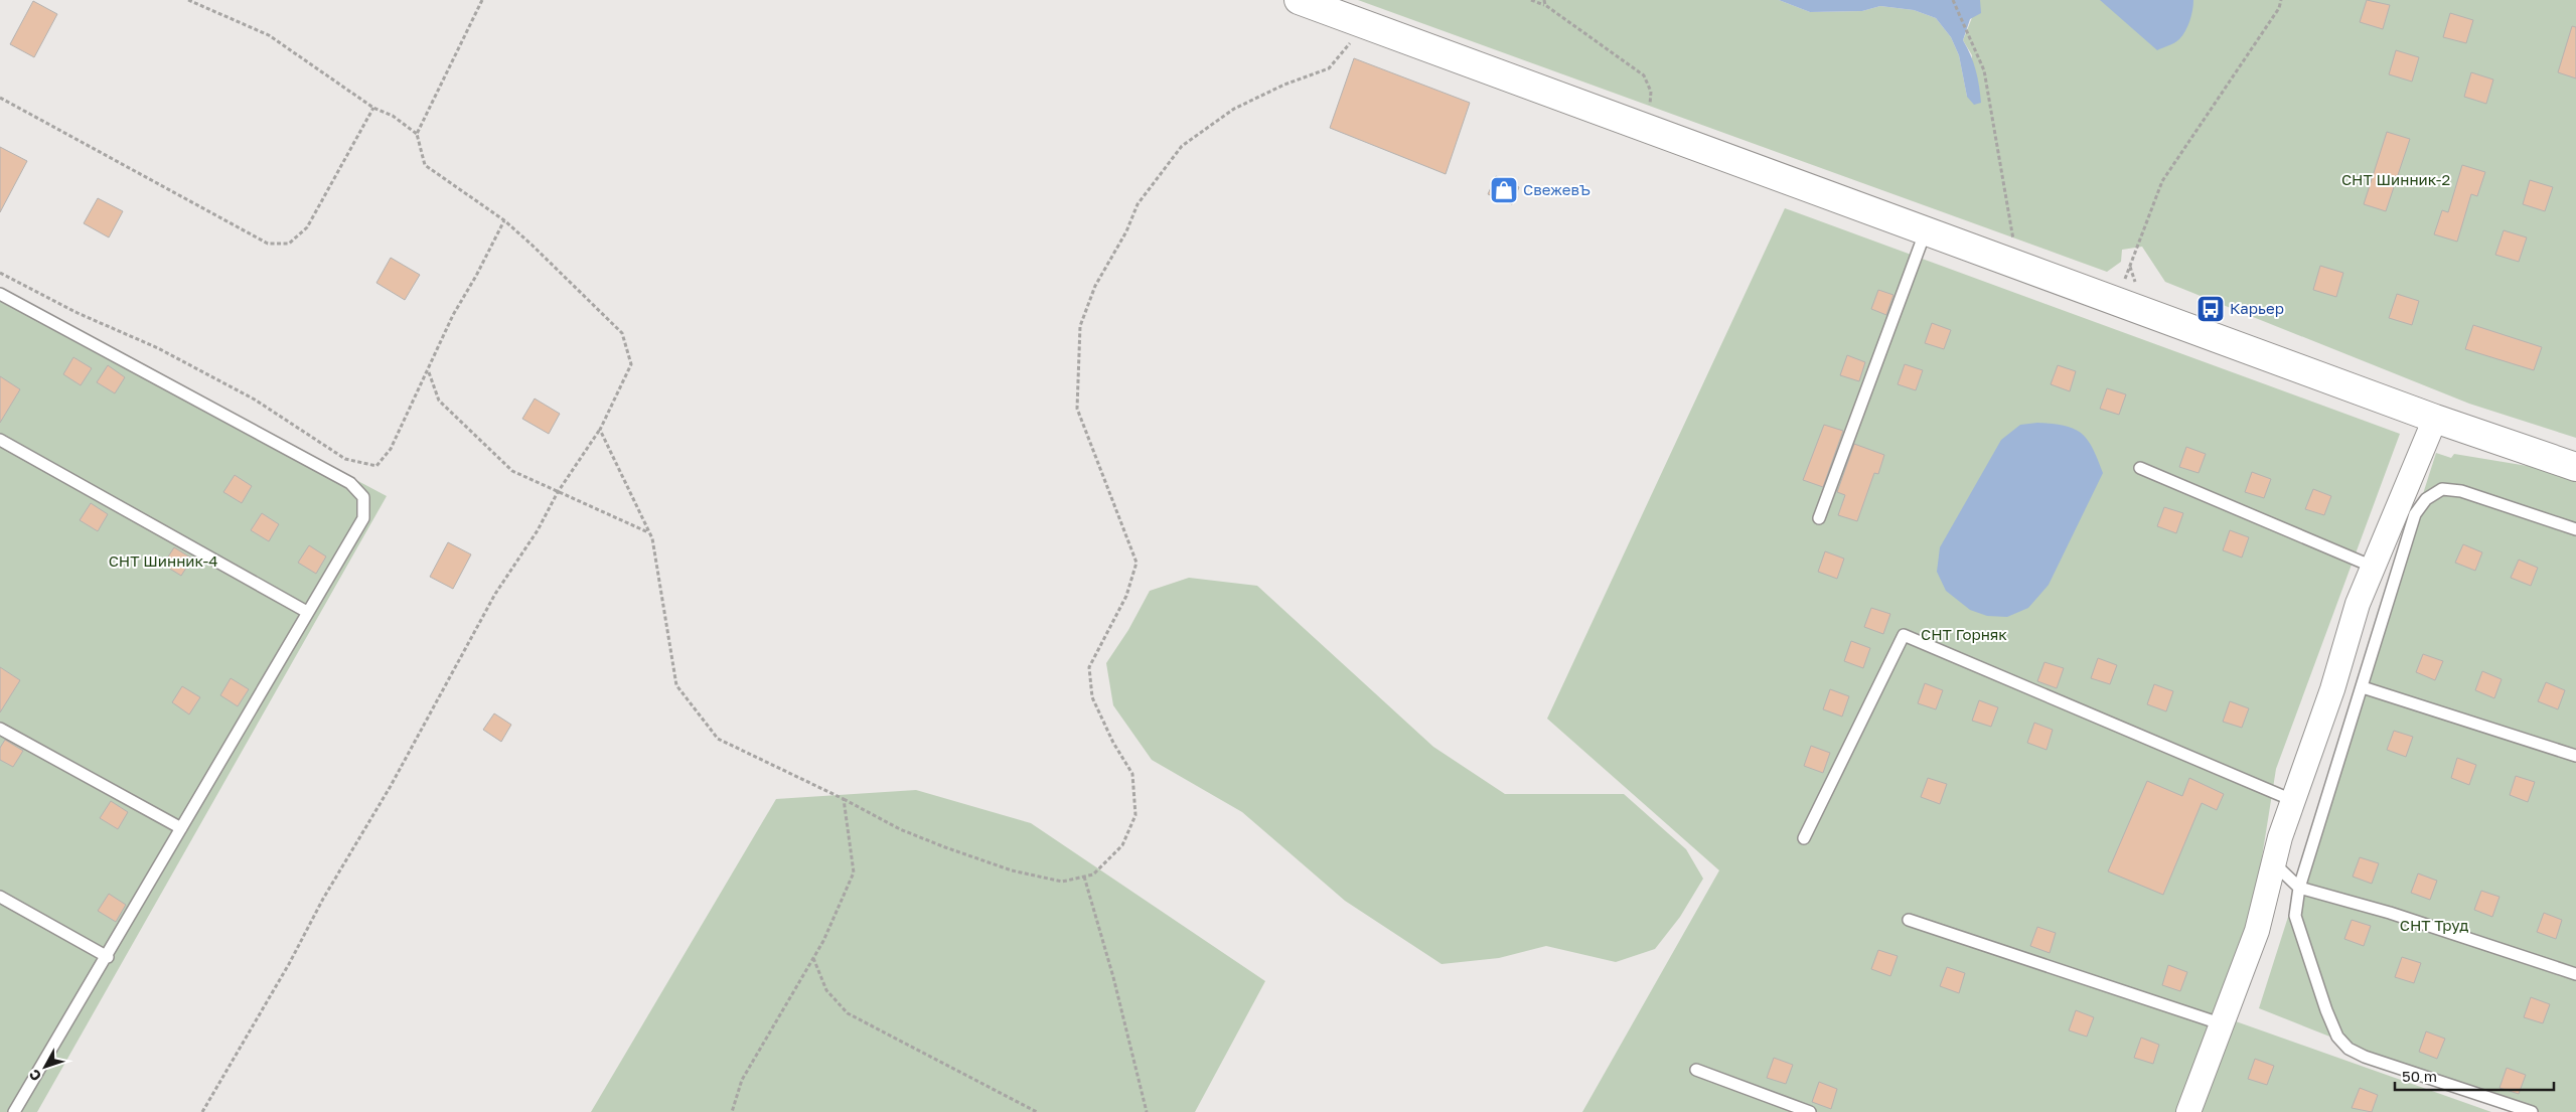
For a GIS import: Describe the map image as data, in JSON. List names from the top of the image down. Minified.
{"parks":["СНТ Шинник-2","СНТ Шинник-4","СНТ Горняк","СНТ Труд"],"places":{"shop":["СвежевЪ"],"bus stop":["Карьер"]},"scale_bar":"50 m","north":"bottom left"}
